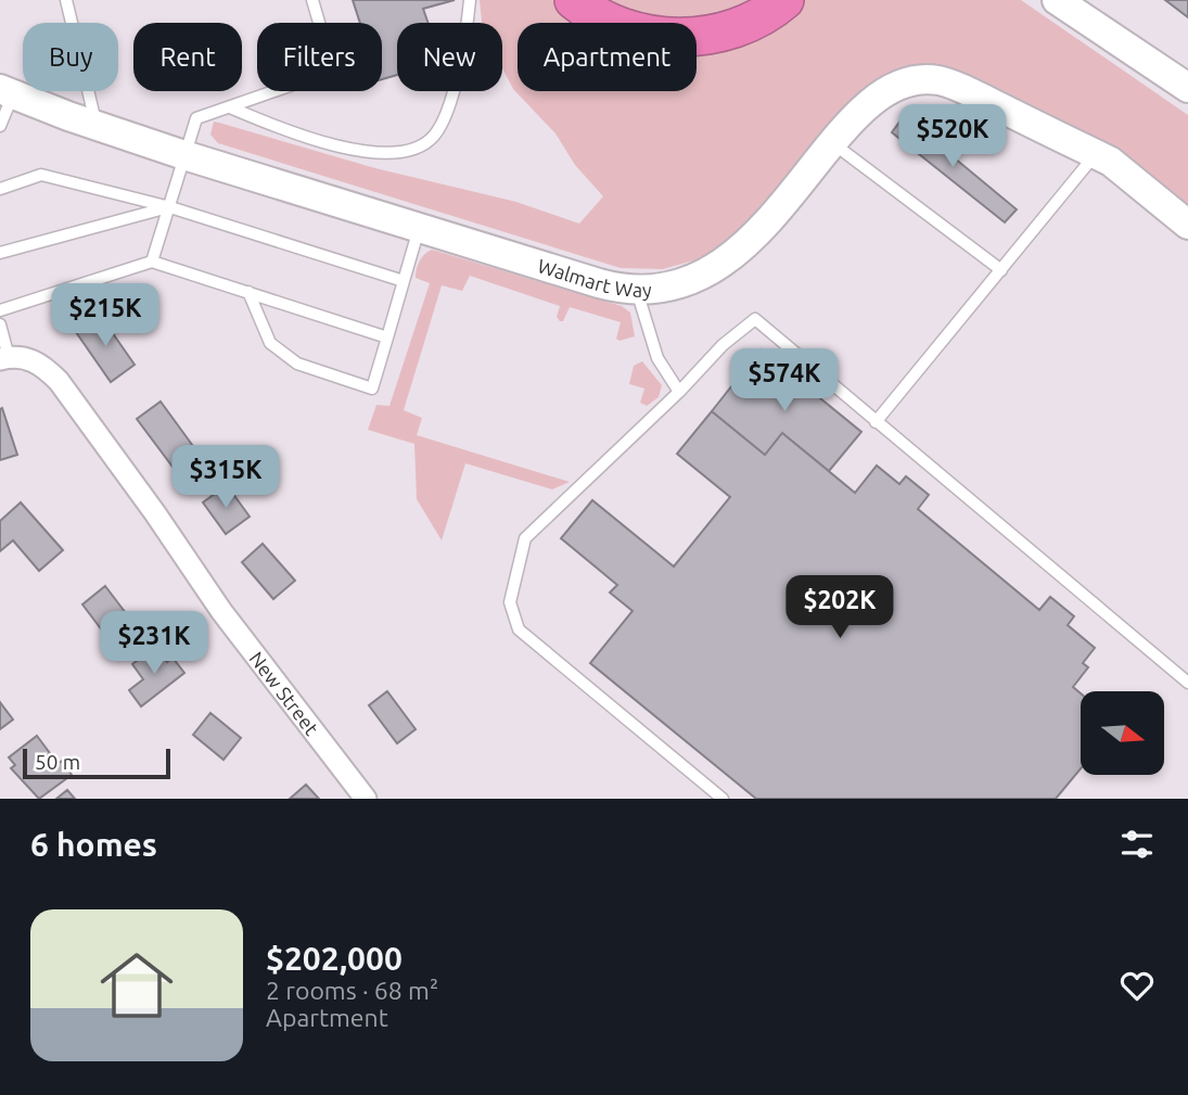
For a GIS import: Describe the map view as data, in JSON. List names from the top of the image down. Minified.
{"streets":{"street":["Walmart Way","New Street"]},"scale_bar":"50 m","north":"right","page":{"chip":["Buy","Rent","Filters","New","Apartment"],"price":["$520K","$215K","$574K","$315K","$202K","$231K"],"scale":"50 m","heading":"6 homes","list":[{"name":"$202,000","note":"2 rooms · 68 m² · Apartment"}]}}
